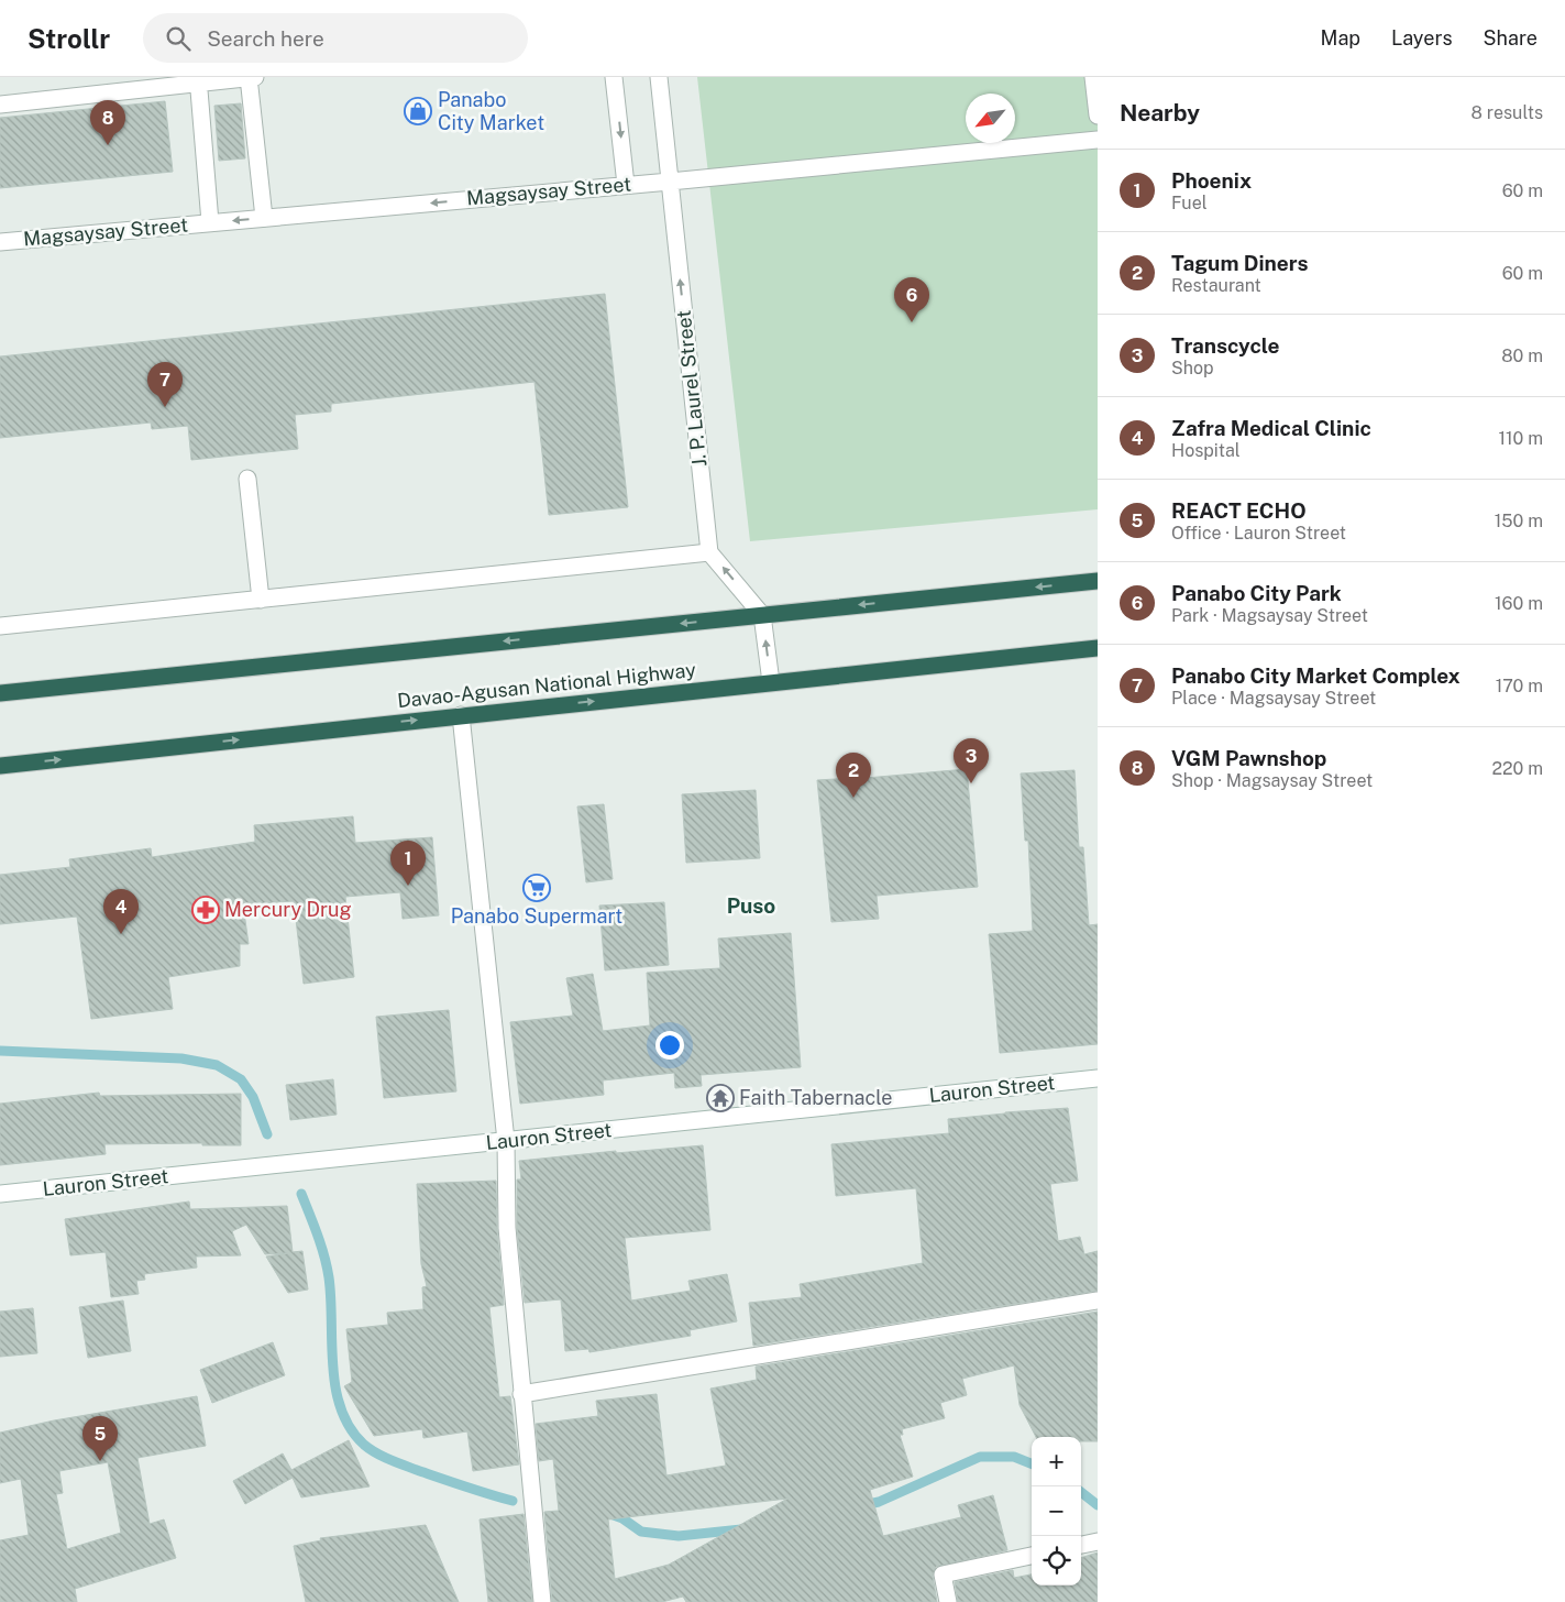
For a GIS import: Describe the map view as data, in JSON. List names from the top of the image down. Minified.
{"streets":{"highway":["Davao-Agusan National Highway"],"street":["Magsaysay Street","J. P. Laurel Street","Lauron Street"]},"crossings":[["Magsaysay Street","J. P. Laurel Street"]],"one_way":["Magsaysay Street","J. P. Laurel Street"],"districts":["Puso"],"places":{"shop":["Panabo City Market"],"supermarket":["Panabo Supermart"],"pharmacy":["Mercury Drug"],"temple":["Faith Tabernacle"]},"north":"bottom left","page":{"header":"Strollr","search":"Search here","nav":["Map","Layers","Share"],"heading":["Nearby","8 results"],"pins":["8","6","7","3","2","1","4","5"],"list":[{"mark":"1","name":"Phoenix","note":"Fuel","value":"60 m"},{"mark":"2","name":"Tagum Diners","note":"Restaurant","value":"60 m"},{"mark":"3","name":"Transcycle","note":"Shop","value":"80 m"},{"mark":"4","name":"Zafra Medical Clinic","note":"Hospital","value":"110 m"},{"mark":"5","name":"REACT ECHO","note":"Office · Lauron Street","value":"150 m"},{"mark":"6","name":"Panabo City Park","note":"Park · Magsaysay Street","value":"160 m"},{"mark":"7","name":"Panabo City Market Complex","note":"Place · Magsaysay Street","value":"170 m"},{"mark":"8","name":"VGM Pawnshop","note":"Shop · Magsaysay Street","value":"220 m"}],"map_buttons":["+","−"]}}
